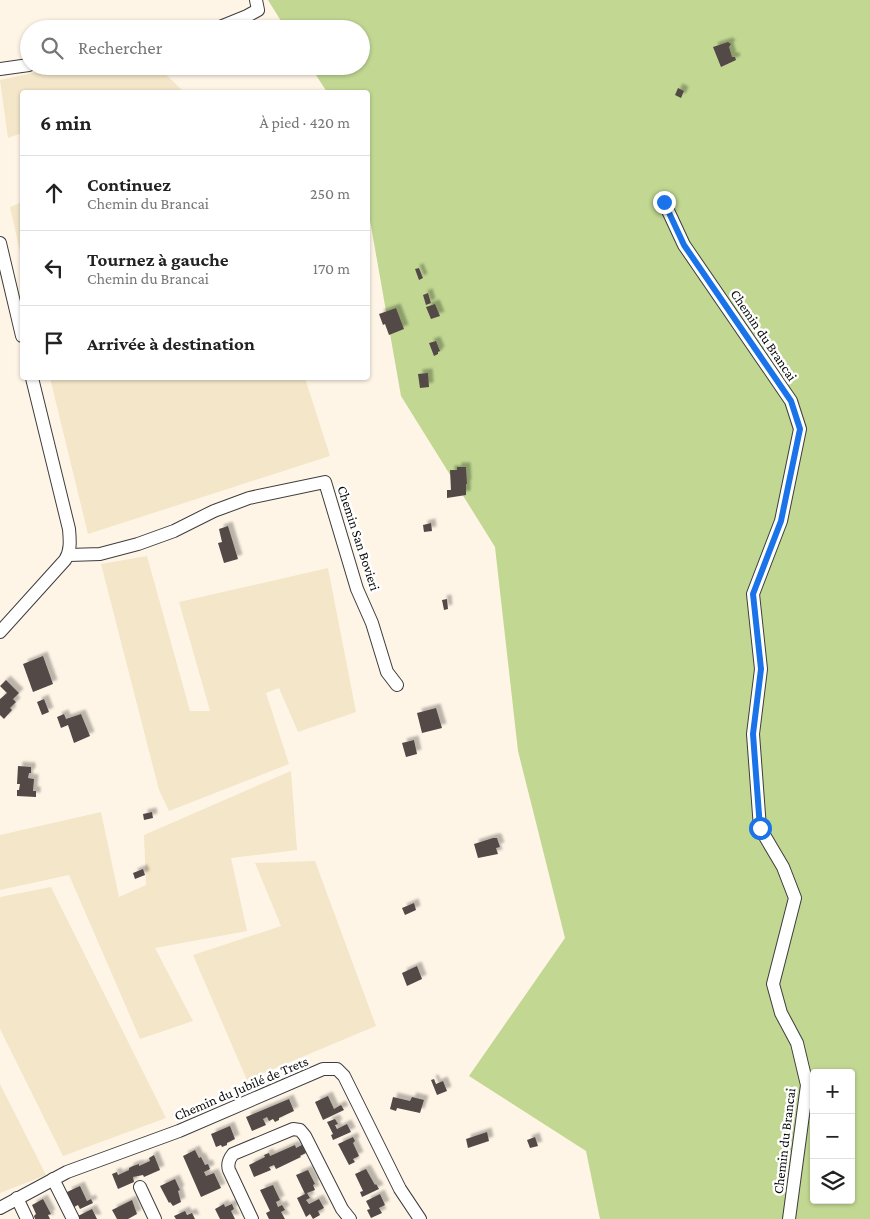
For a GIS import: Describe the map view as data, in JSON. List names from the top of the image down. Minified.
{"streets":{"street":["Chemin du Brancai","Chemin San Bovieri","Chemin du Jubilé de Trets"]},"page":{"search":"Rechercher","heading":["6 min","À pied · 420 m"],"list":[["Continuez","Chemin du Brancai","250 m"],["Tournez à gauche","Chemin du Brancai","170 m"],"Arrivée à destination"],"map_buttons":["+","−"]}}
